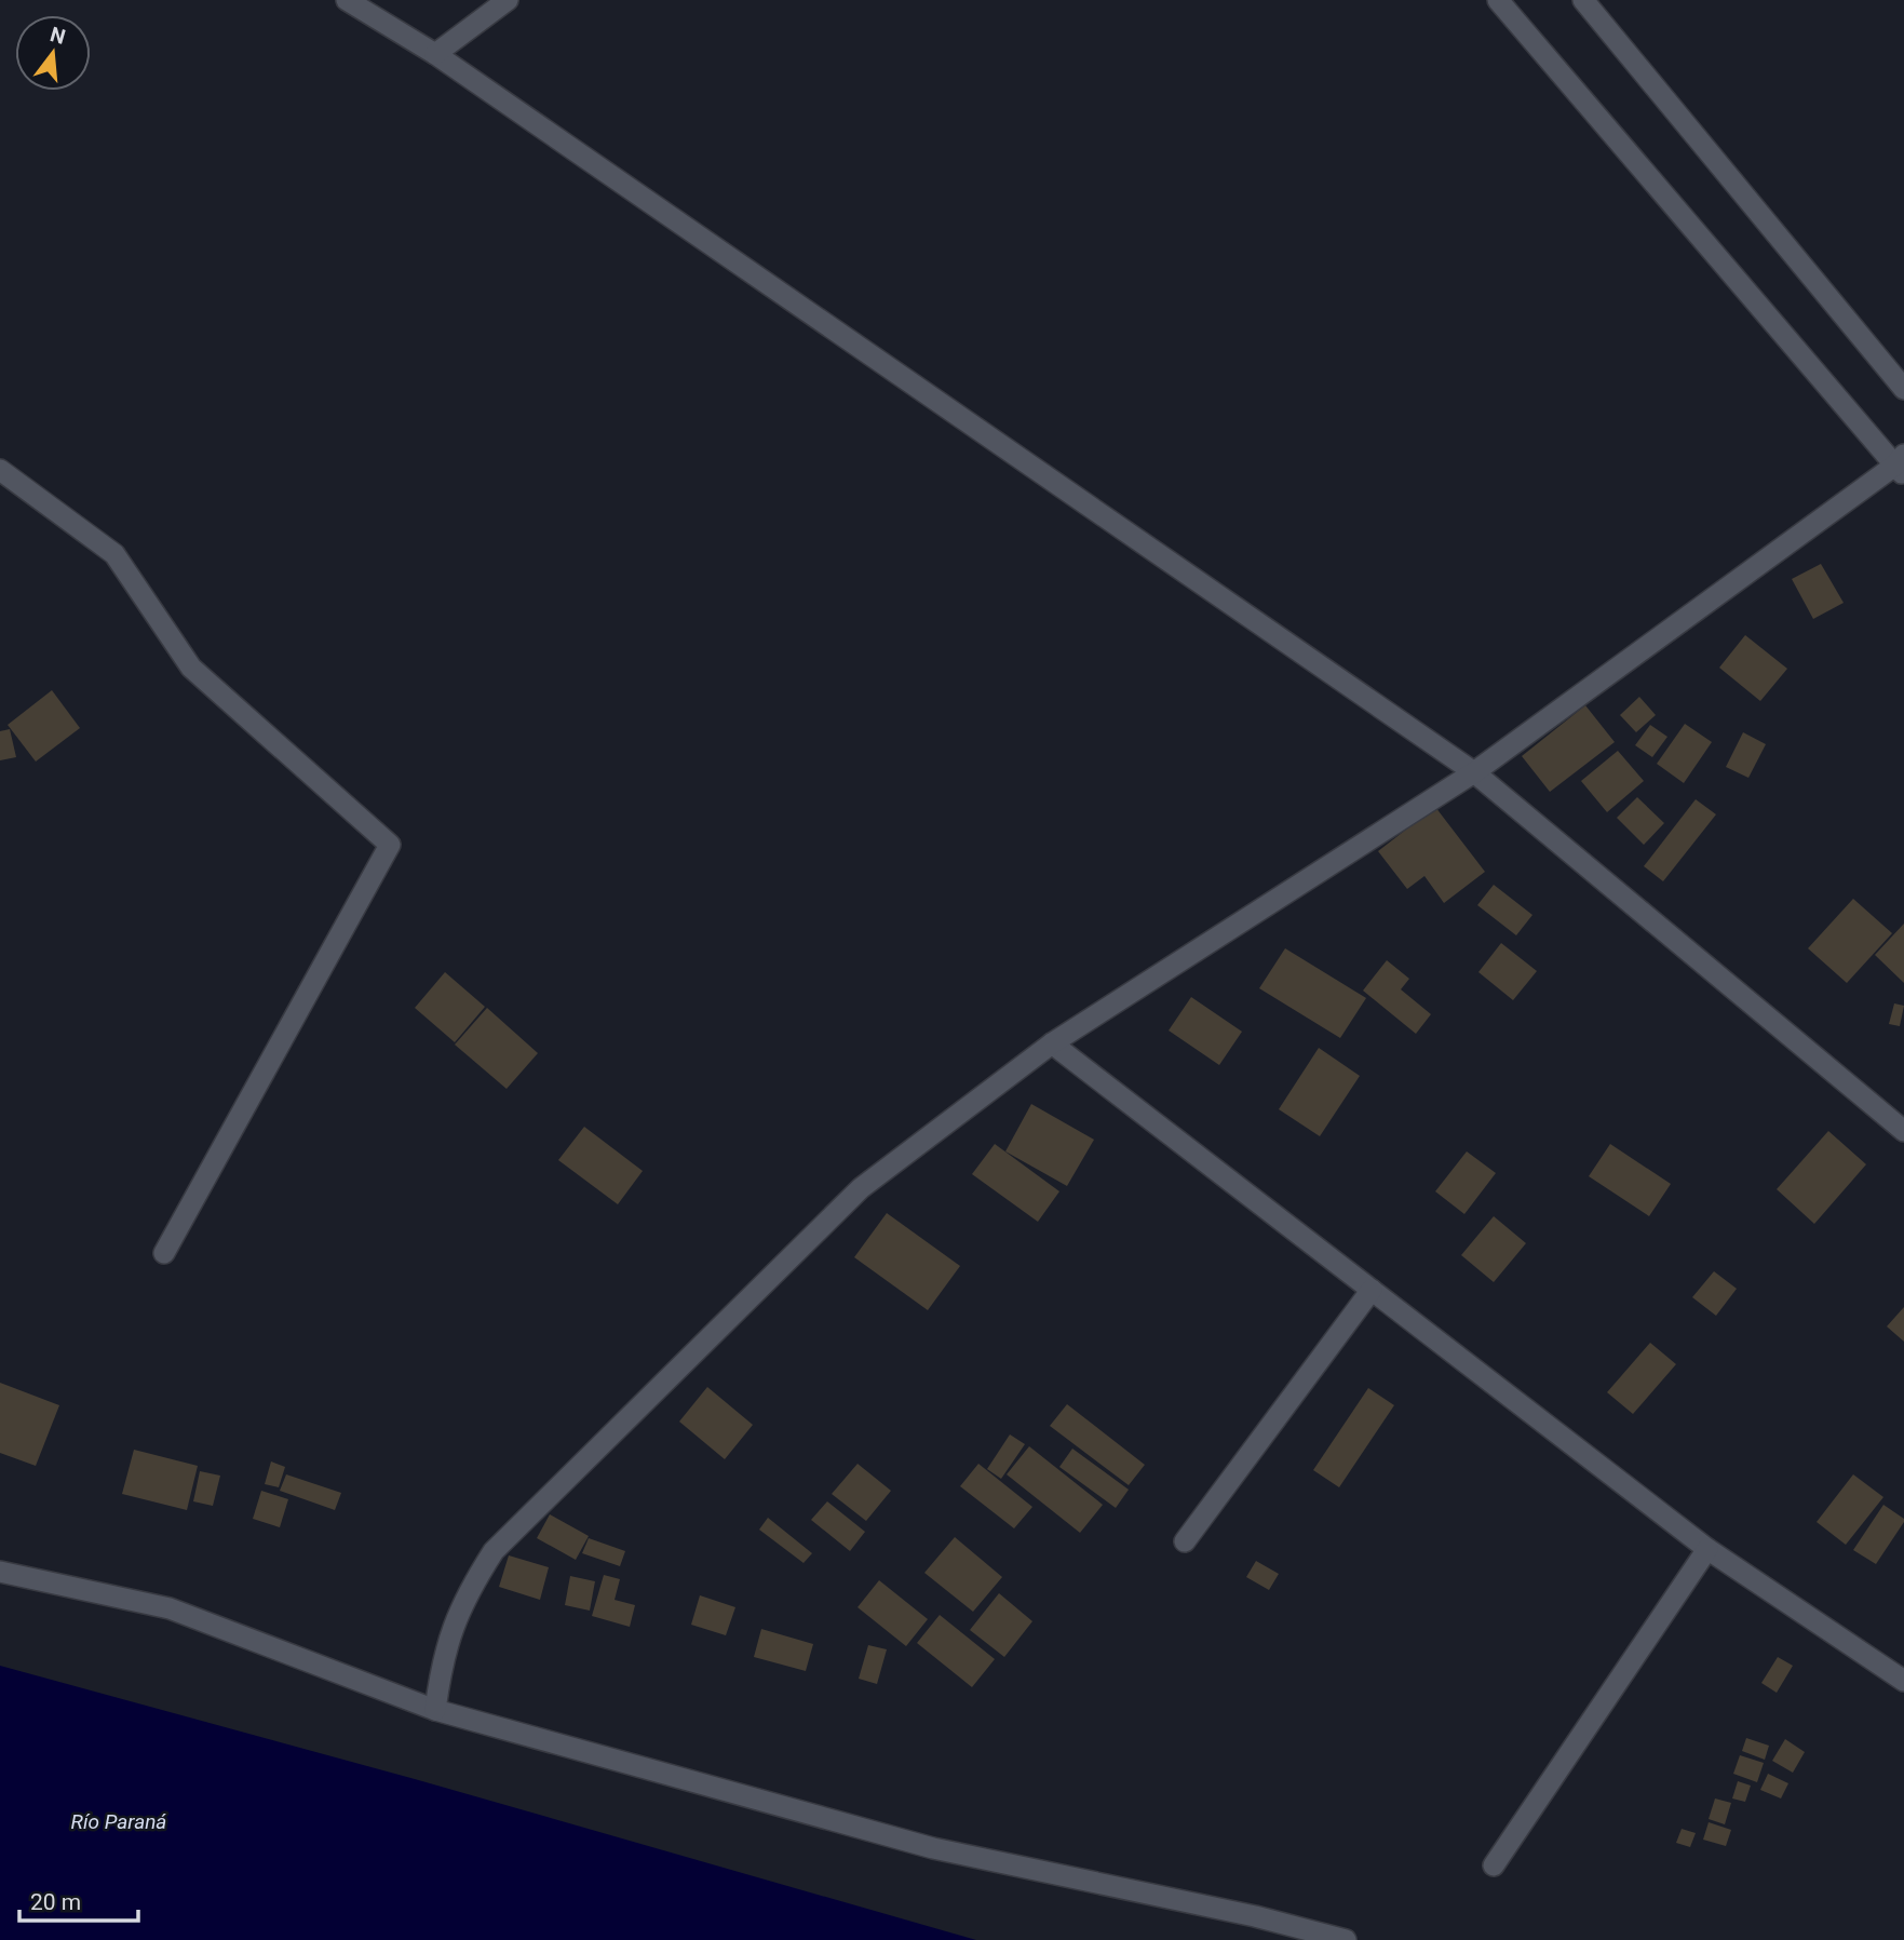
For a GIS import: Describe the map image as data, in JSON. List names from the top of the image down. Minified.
{"water":["Río Paraná"],"scale_bar":"20 m","north":"top"}
